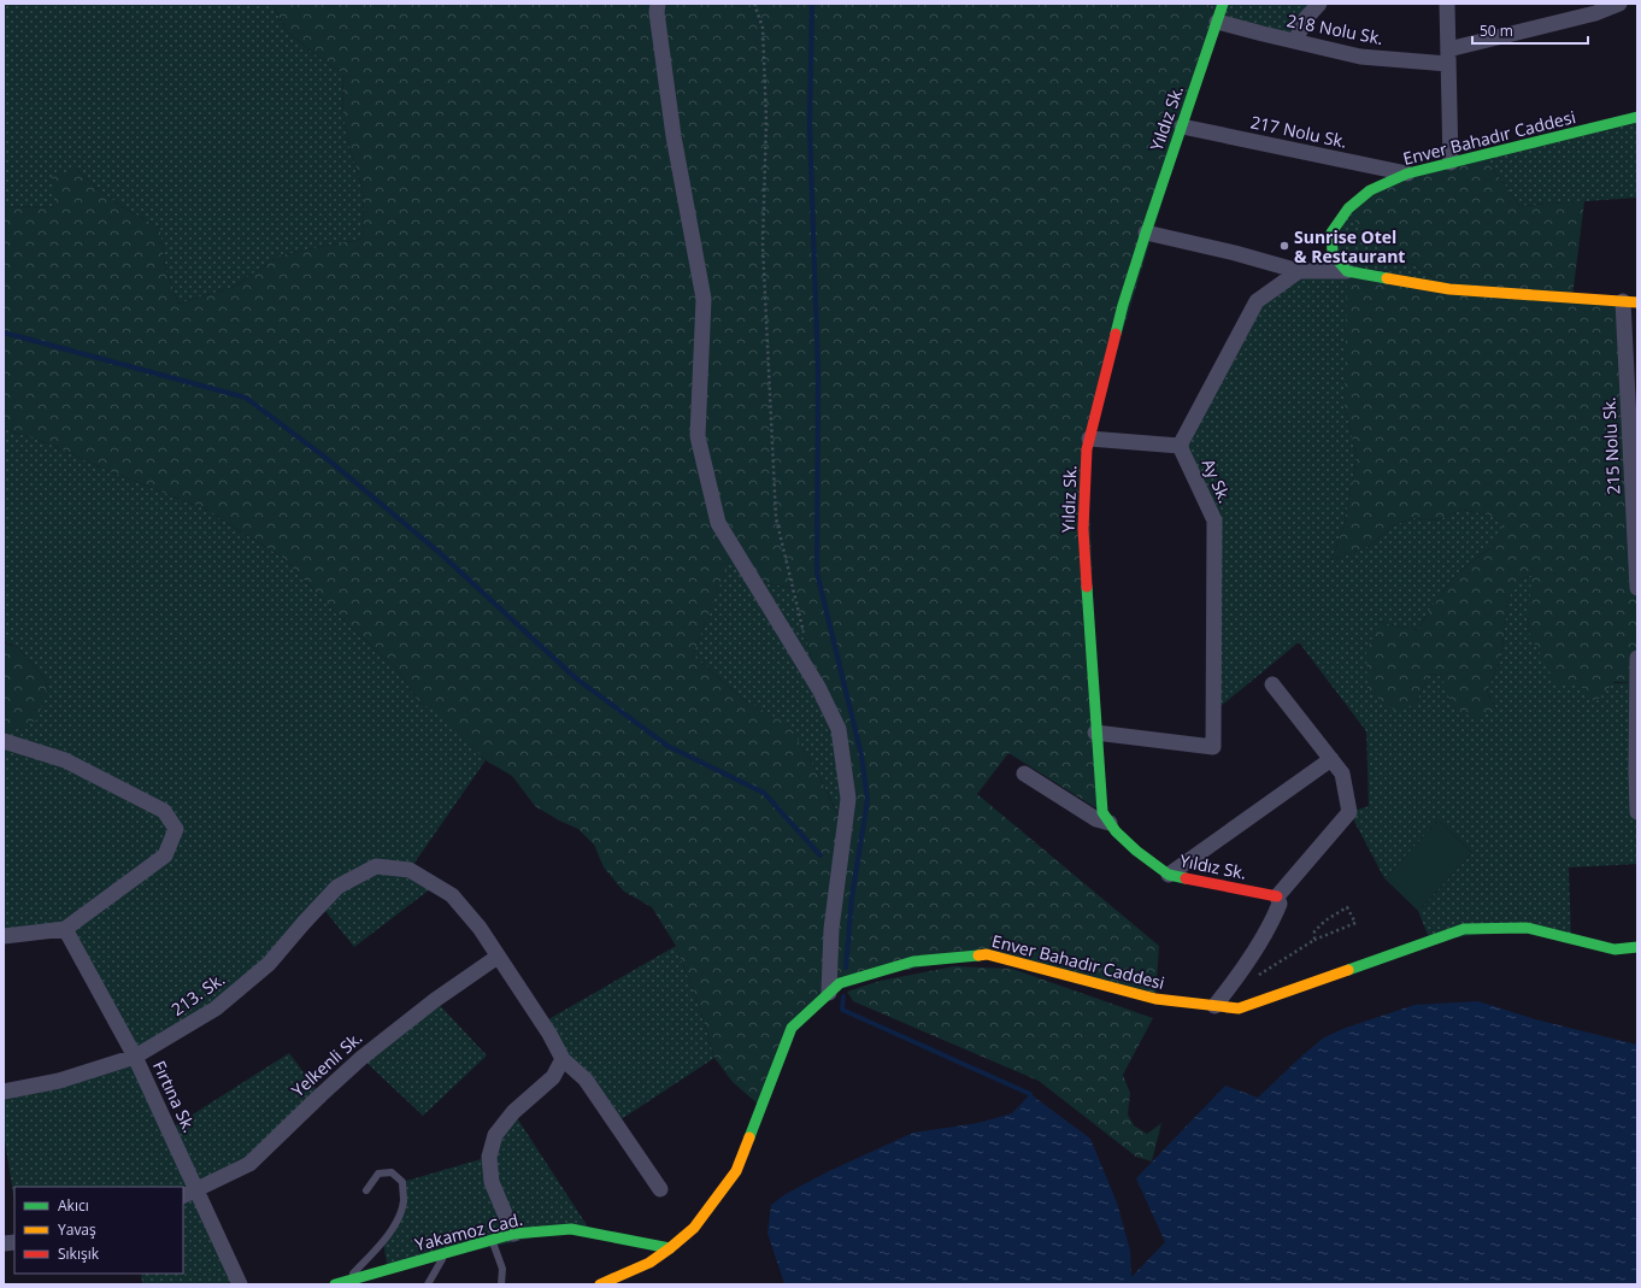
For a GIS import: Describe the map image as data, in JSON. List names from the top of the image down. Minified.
{"streets":{"main road":["Yıldız Sk.","Enver Bahadır Caddesi","Yakamoz Cad."],"street":["218 Nolu Sk.","217 Nolu Sk.","215 Nolu Sk.","Ay Sk.","213. Sk.","Yelkenli Sk.","Fırtına Sk."]},"crossings":[["218 Nolu Sk.","Yıldız Sk."],["Yıldız Sk.","217 Nolu Sk."],["Yıldız Sk.","Ay Sk."],["217 Nolu Sk.","Enver Bahadır Caddesi"],["Enver Bahadır Caddesi","Yakamoz Cad."],["213. Sk.","Yelkenli Sk."],["213. Sk.","Fırtına Sk."],["Yelkenli Sk.","Fırtına Sk."]],"places":["Sunrise Otel & Restaurant"],"legend":["Akıcı","Yavaş","Sıkışık"],"scale_bar":"50 m"}
